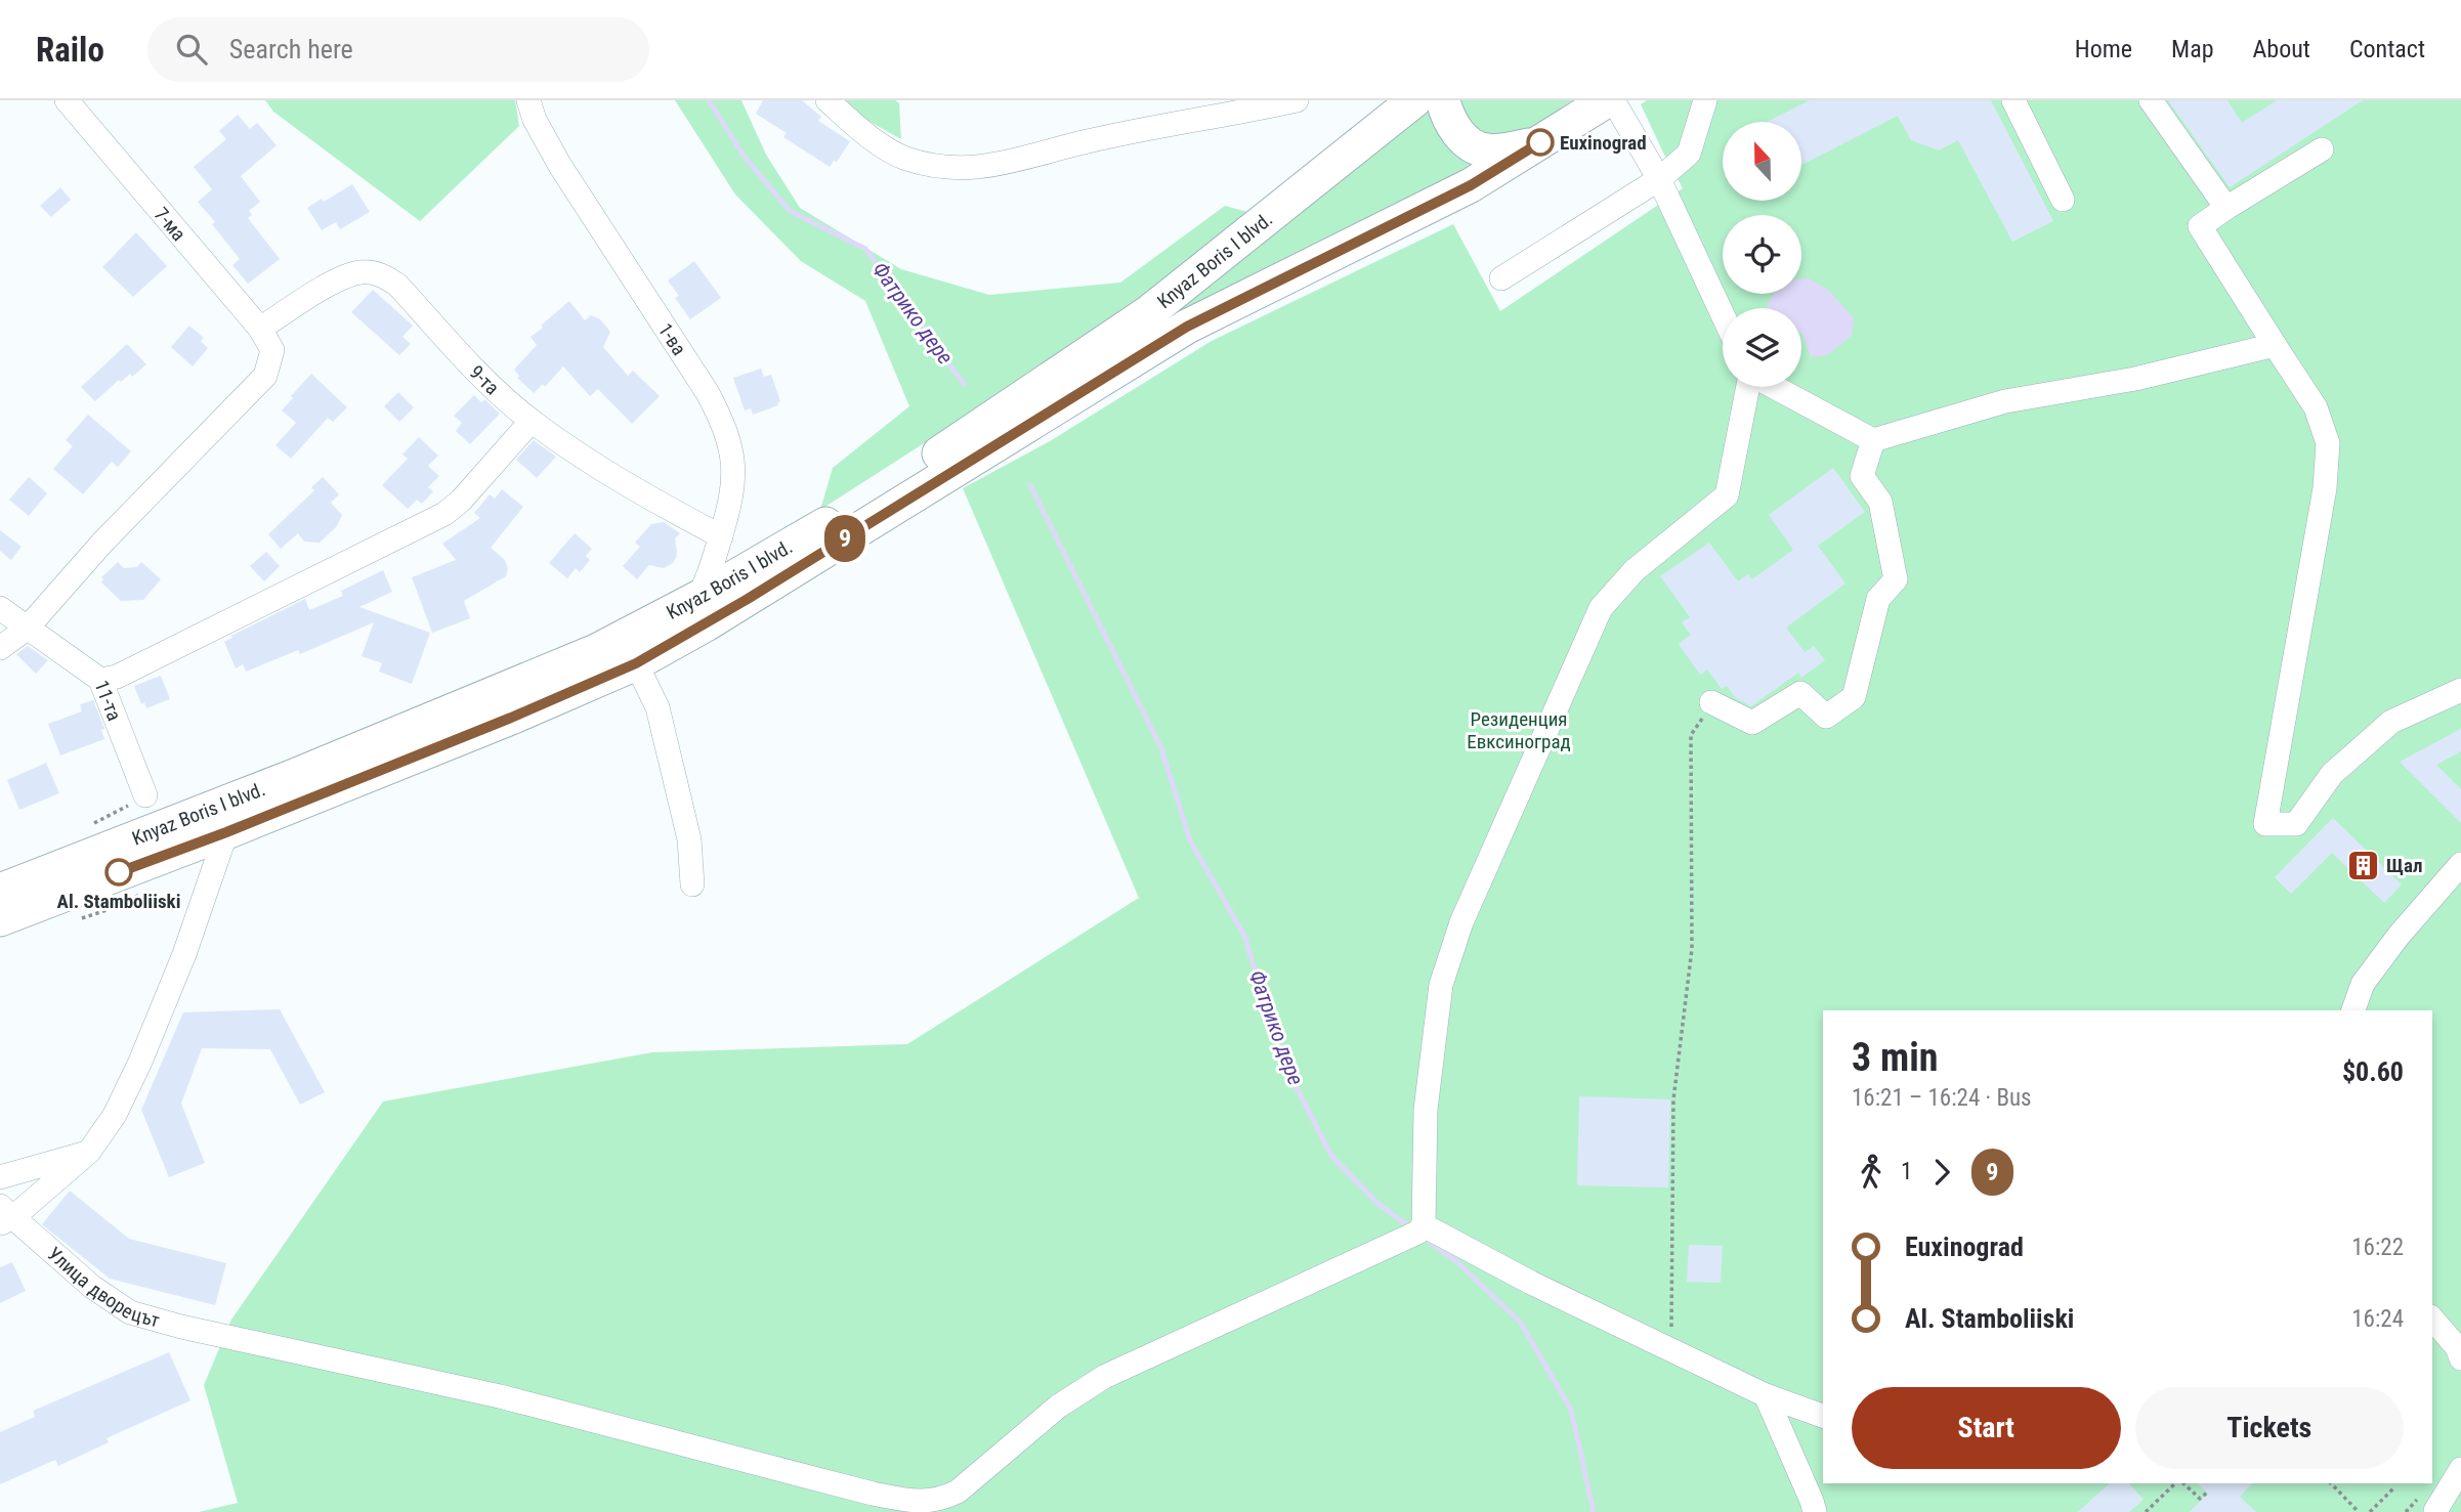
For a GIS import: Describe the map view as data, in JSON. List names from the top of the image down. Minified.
{"streets":{"highway":["Knyaz Boris I blvd."],"street":["7-ма","1-ва","9-та","11-та","Улица дворецът"]},"crossings":[["7-ма","9-та"],["7-ма","11-та"],["Knyaz Boris I blvd.","1-ва"],["1-ва","9-та"]],"water":["Фатрико дере"],"parks":["Резиденция Евксиноград"],"places":{"other":["Euxinograd","Al. Stamboliiski"],"building":["Щал"]},"lines":["bus line 9"],"north":"top","page":{"header":"Railo","search":"Search here","nav":["Home","Map","About","Contact"],"on_map":"9","heading":["3 min","16:21 – 16:24 · Bus","$0.60"],"legs":["1","9"],"list":[{"name":"Euxinograd","value":"16:22"},{"name":"Al. Stamboliiski","value":"16:24"}],"buttons":["Start","Tickets"]}}
